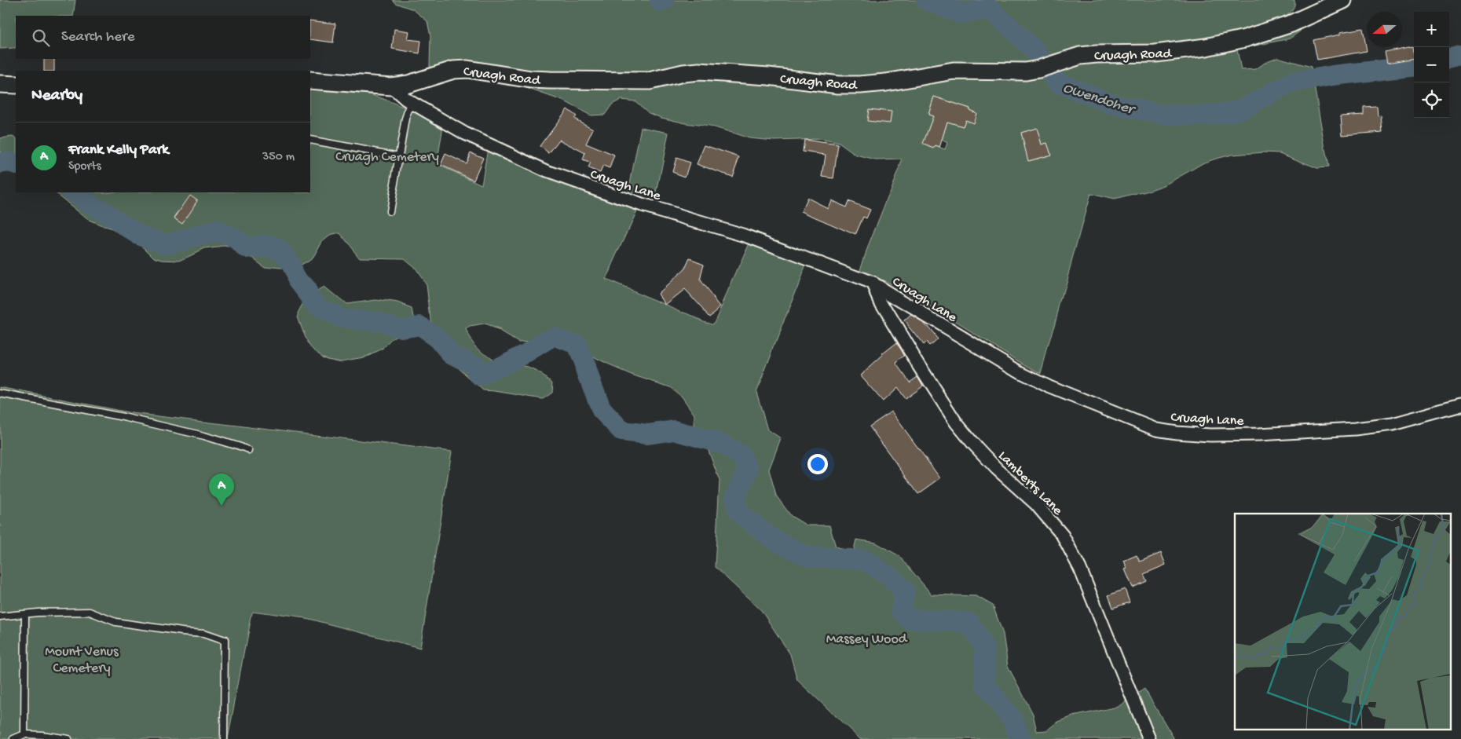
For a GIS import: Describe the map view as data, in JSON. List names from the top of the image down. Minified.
{"streets":{"main road":["Cruagh Road"],"street":["Cruagh Lane","Lamberts Lane"]},"crossings":[["Cruagh Road","Cruagh Lane"],["Cruagh Lane","Lamberts Lane"]],"water":["Owendoher"],"parks":["Cruagh Cemetery","Massey Wood","Mount Venus Cemetery"],"north":"left","page":{"map_buttons":["+","−"],"search":"Search here","heading":"Nearby","list":[{"mark":"A","name":"Frank Kelly Park","note":"Sports","value":"350 m"}],"pins":"A"}}
